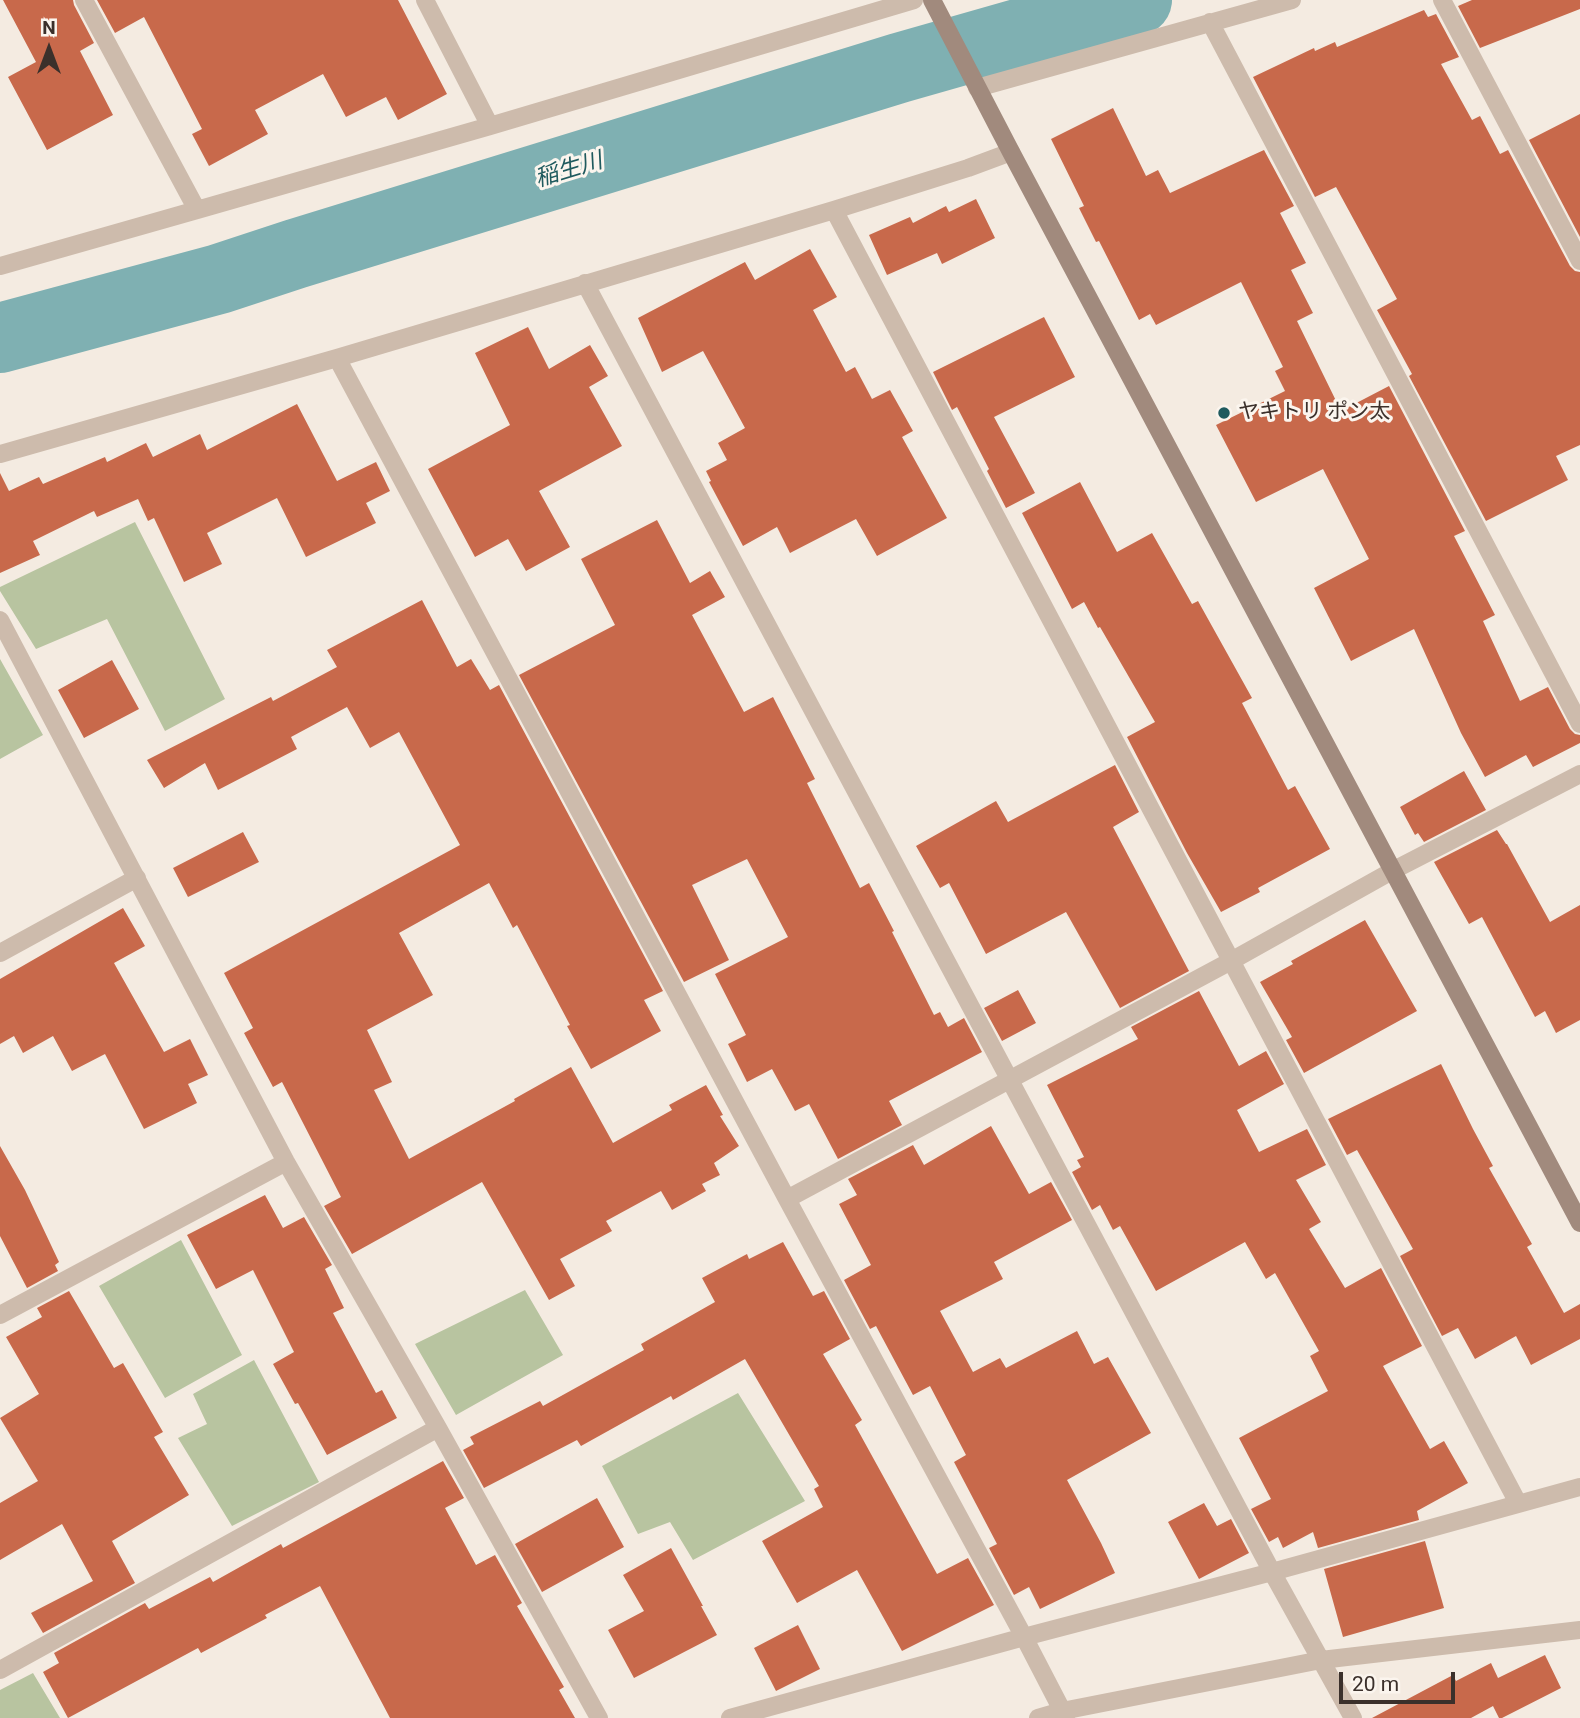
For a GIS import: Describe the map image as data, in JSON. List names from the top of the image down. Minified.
{"water":["稲生川"],"places":["ヤキトリ ポン太"],"scale_bar":"20 m","north":"top"}
